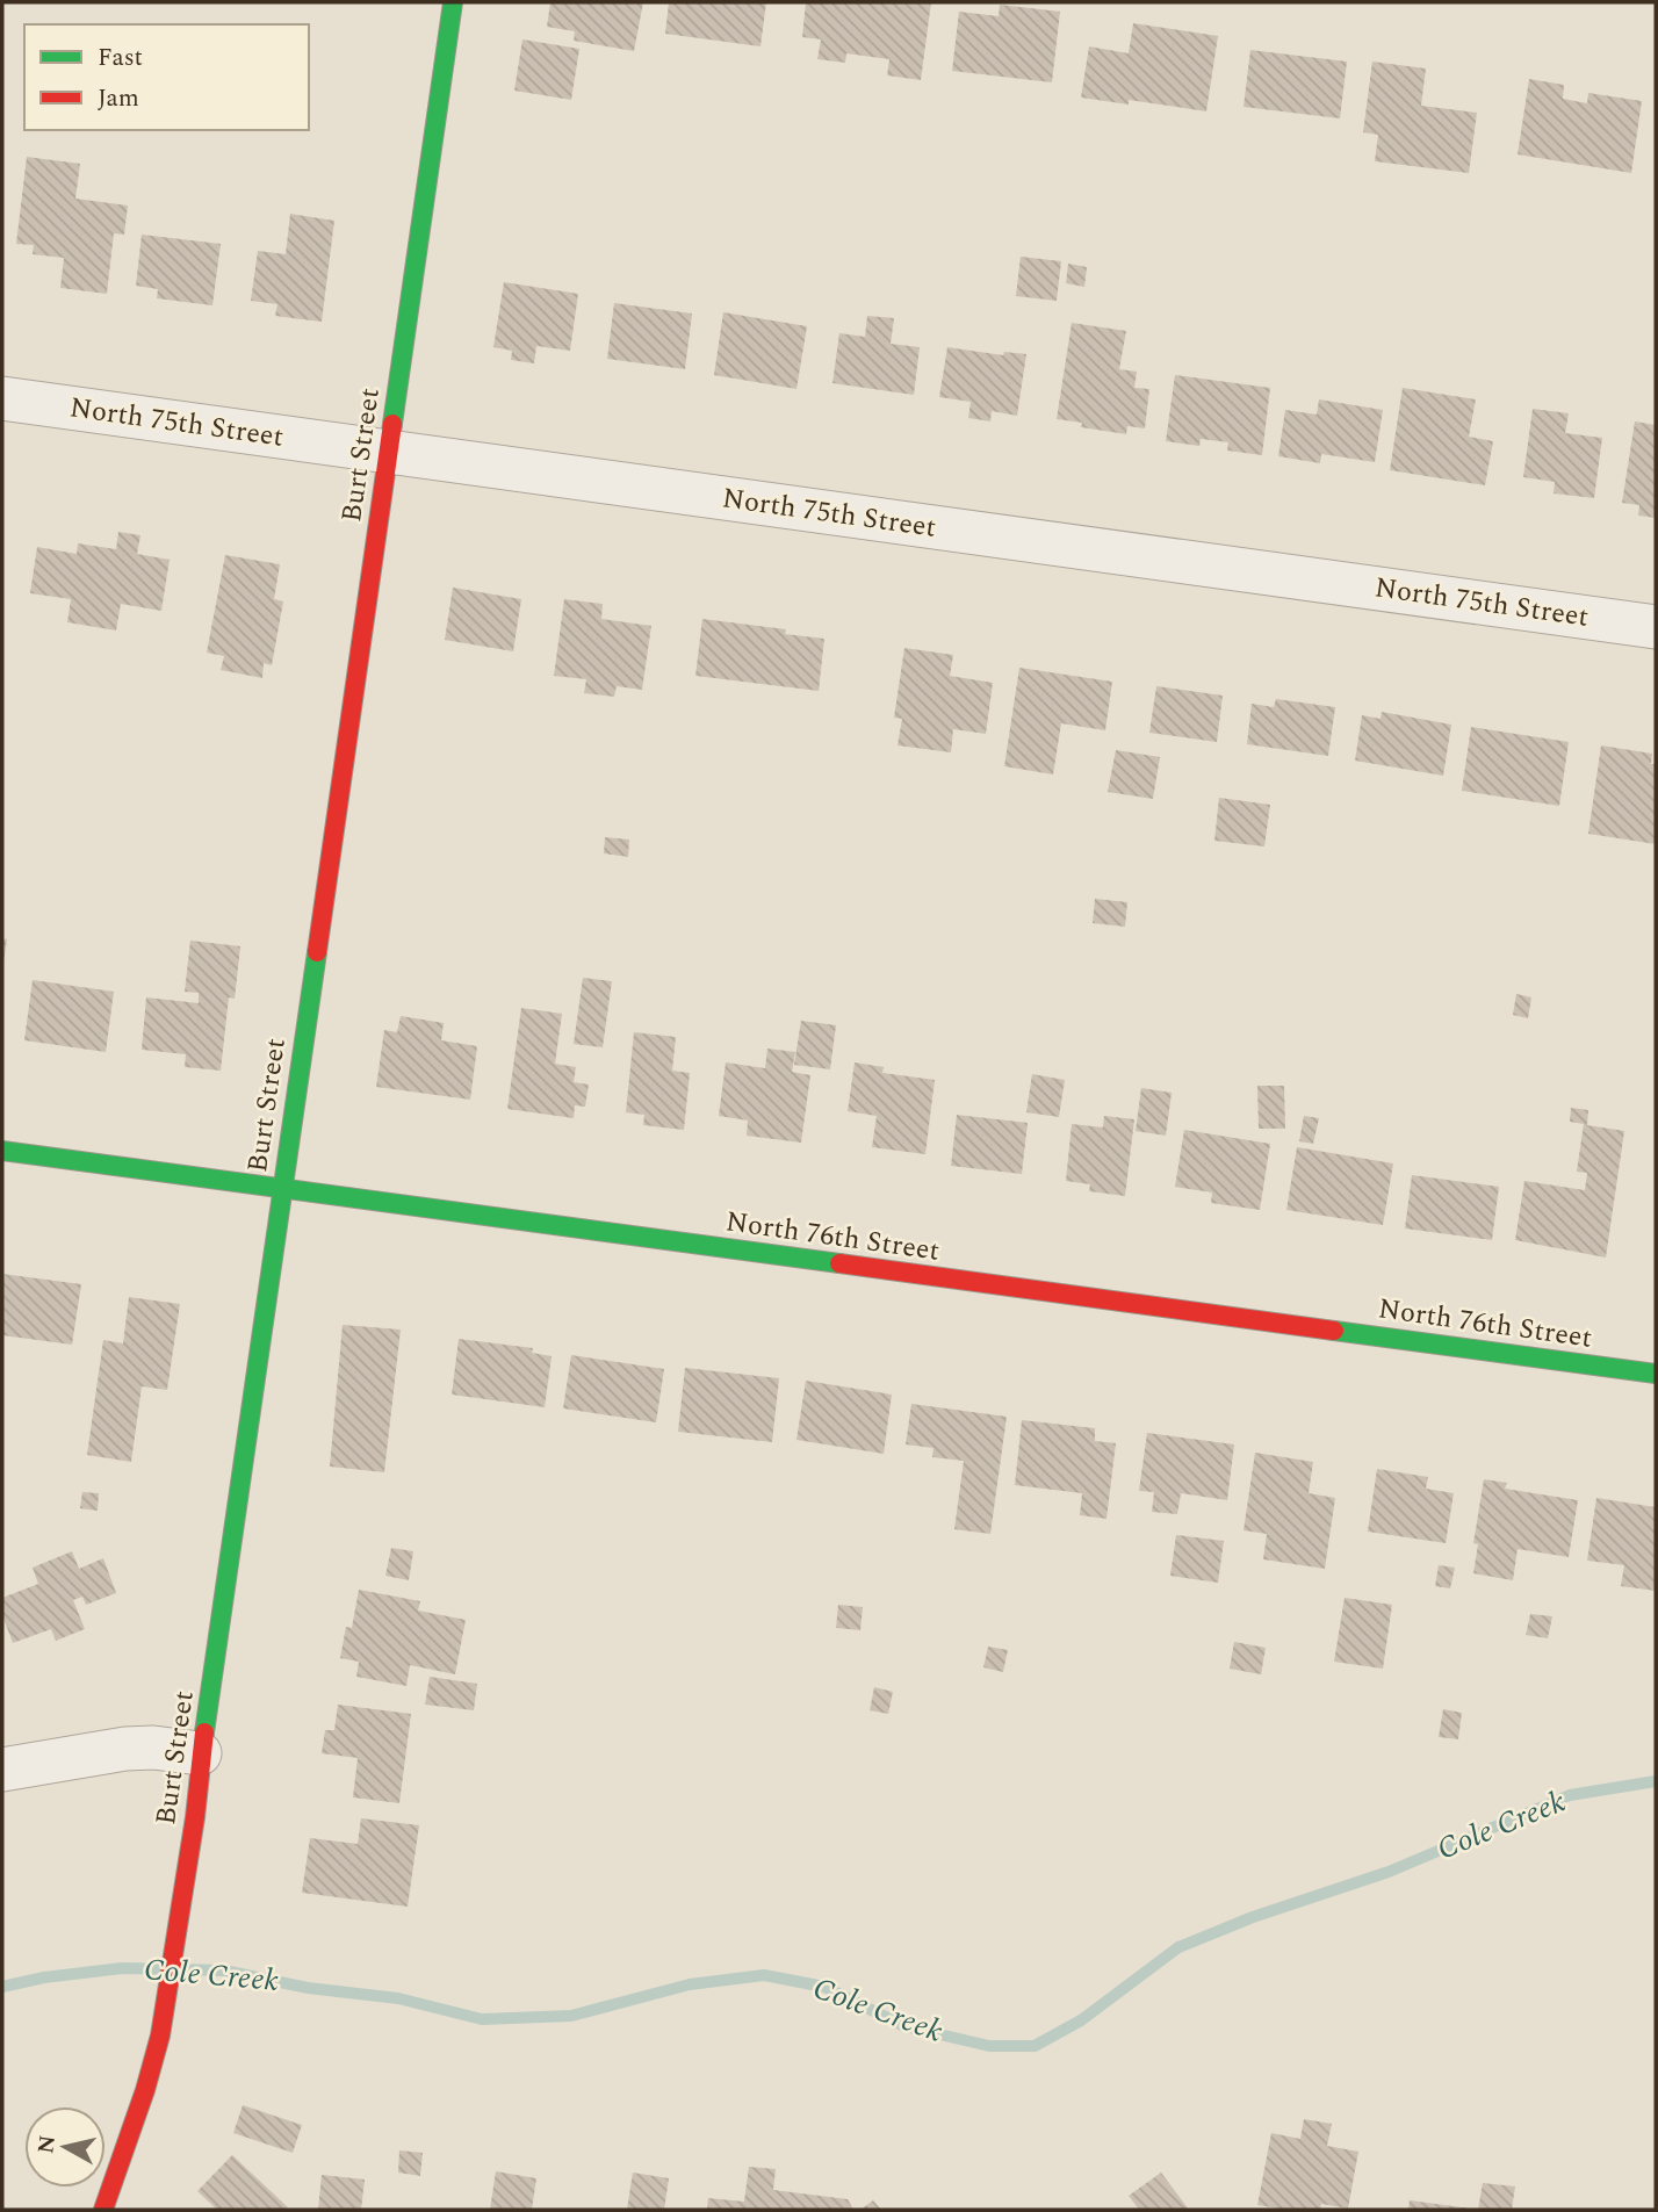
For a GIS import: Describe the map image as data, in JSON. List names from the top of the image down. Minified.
{"streets":{"street":["North 75th Street","Burt Street","North 76th Street"]},"crossings":[["North 75th Street","Burt Street"],["Burt Street","North 76th Street"]],"water":["Cole Creek"],"legend":["Fast","Jam"],"north":"left"}
